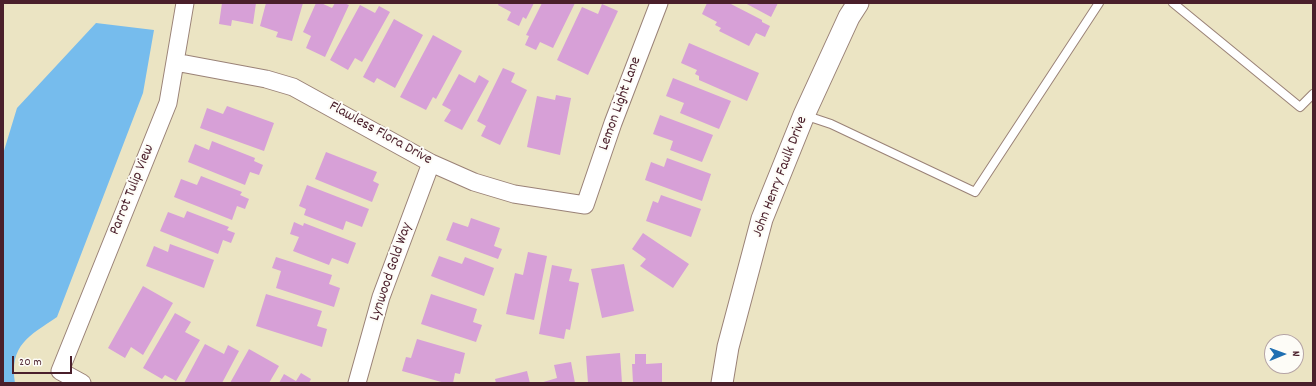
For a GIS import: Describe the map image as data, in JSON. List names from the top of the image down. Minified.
{"streets":{"street":["Lemon Light Lane","Flawless Flora Drive","John Henry Faulk Drive","Parrot Tulip View","Lynwood Gold Way"]},"crossings":[["Lemon Light Lane","Flawless Flora Drive"],["Flawless Flora Drive","Parrot Tulip View"],["Flawless Flora Drive","Lynwood Gold Way"]],"scale_bar":"20 m","north":"right"}
